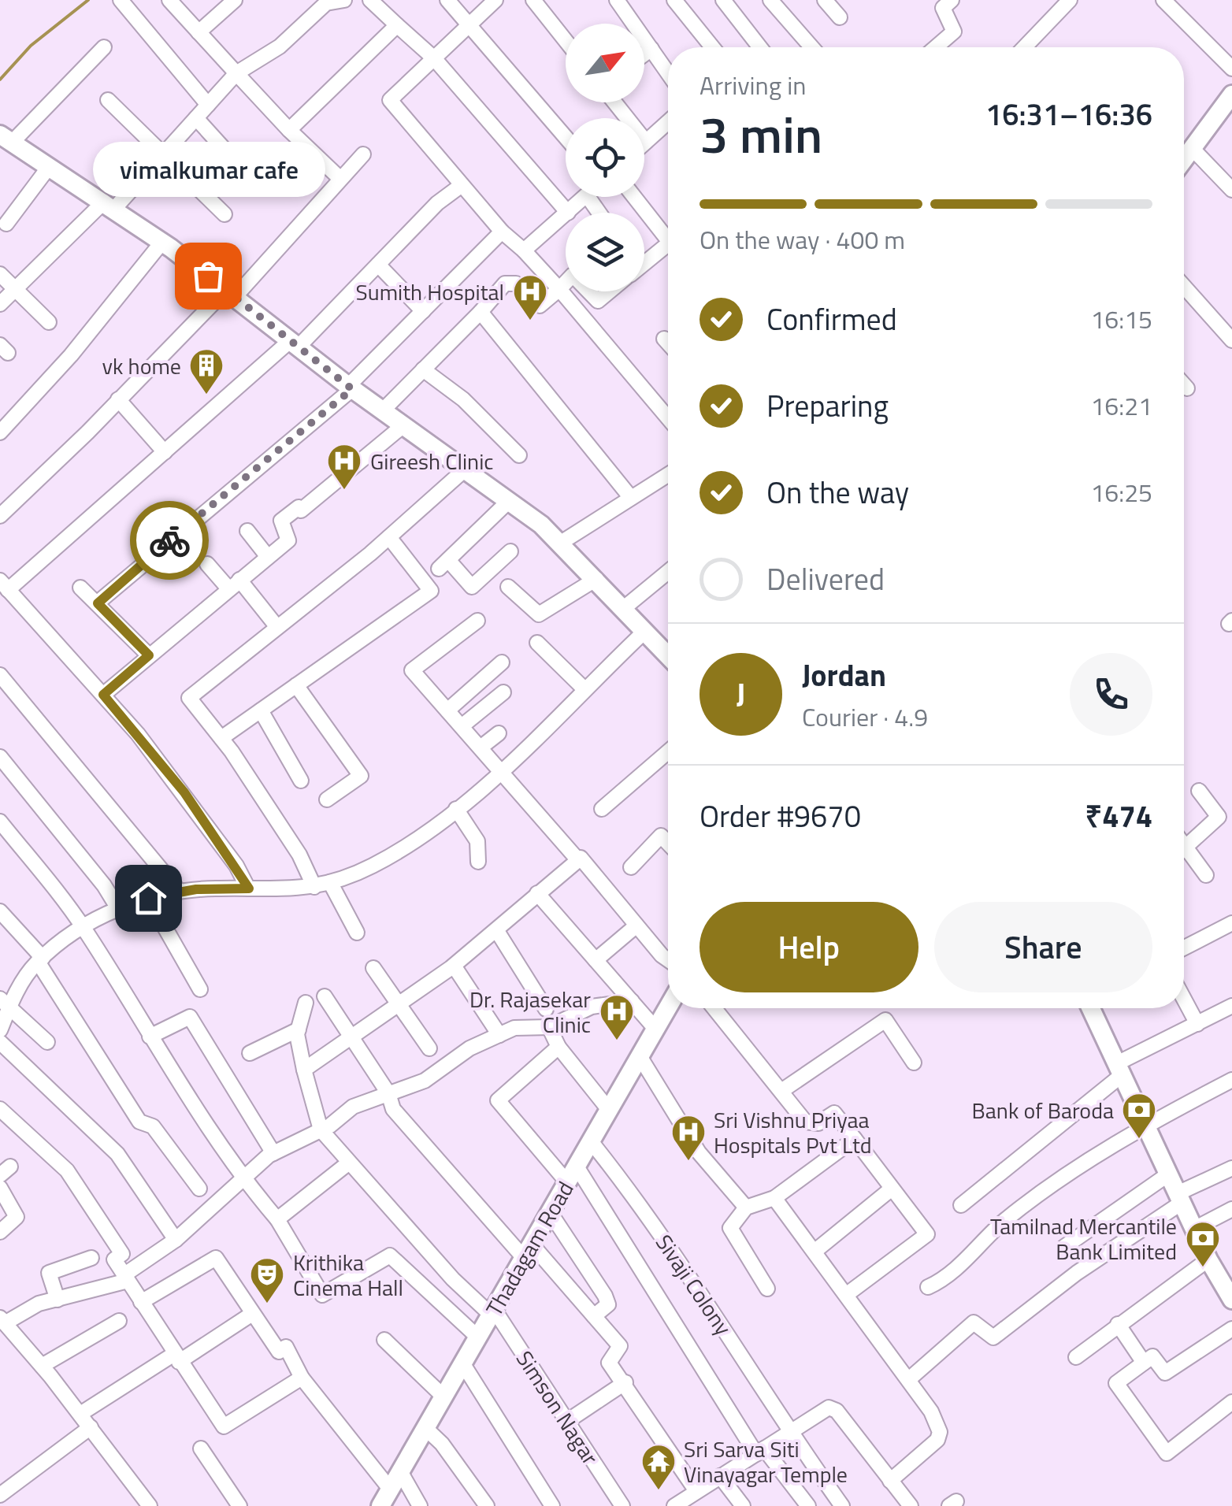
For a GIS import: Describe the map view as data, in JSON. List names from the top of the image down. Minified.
{"streets":{"main road":["Thadagam Road"],"street":["Sivaji Colony","Simson Nagar"]},"crossings":[["Thadagam Road","Sivaji Colony"],["Thadagam Road","Simson Nagar"]],"places":{"other":["vimalkumar cafe"],"hospital":["Sumith Hospital","Gireesh Clinic","Dr. Rajasekar Clinic","Sri Vishnu Priyaa Hospitals Pvt Ltd"],"building":["vk home"],"bank":["Bank of Baroda","Tamilnad Mercantile Bank Limited"],"theatre":["Krithika Cinema Hall"],"temple":["Sri Sarva Siti Vinayagar Temple"]},"north":"top right","page":{"heading":["3 min","Arriving in","16:31–16:36"],"panel":["Jordan","Courier · 4.9","Order #9670","₹474"],"bubble":"vimalkumar cafe","bar":"On the way · 400 m","list":[["Confirmed","16:15"],["Preparing","16:21"],["On the way","16:25"],"Delivered"],"round":"J","buttons":["Help","Share"]}}
